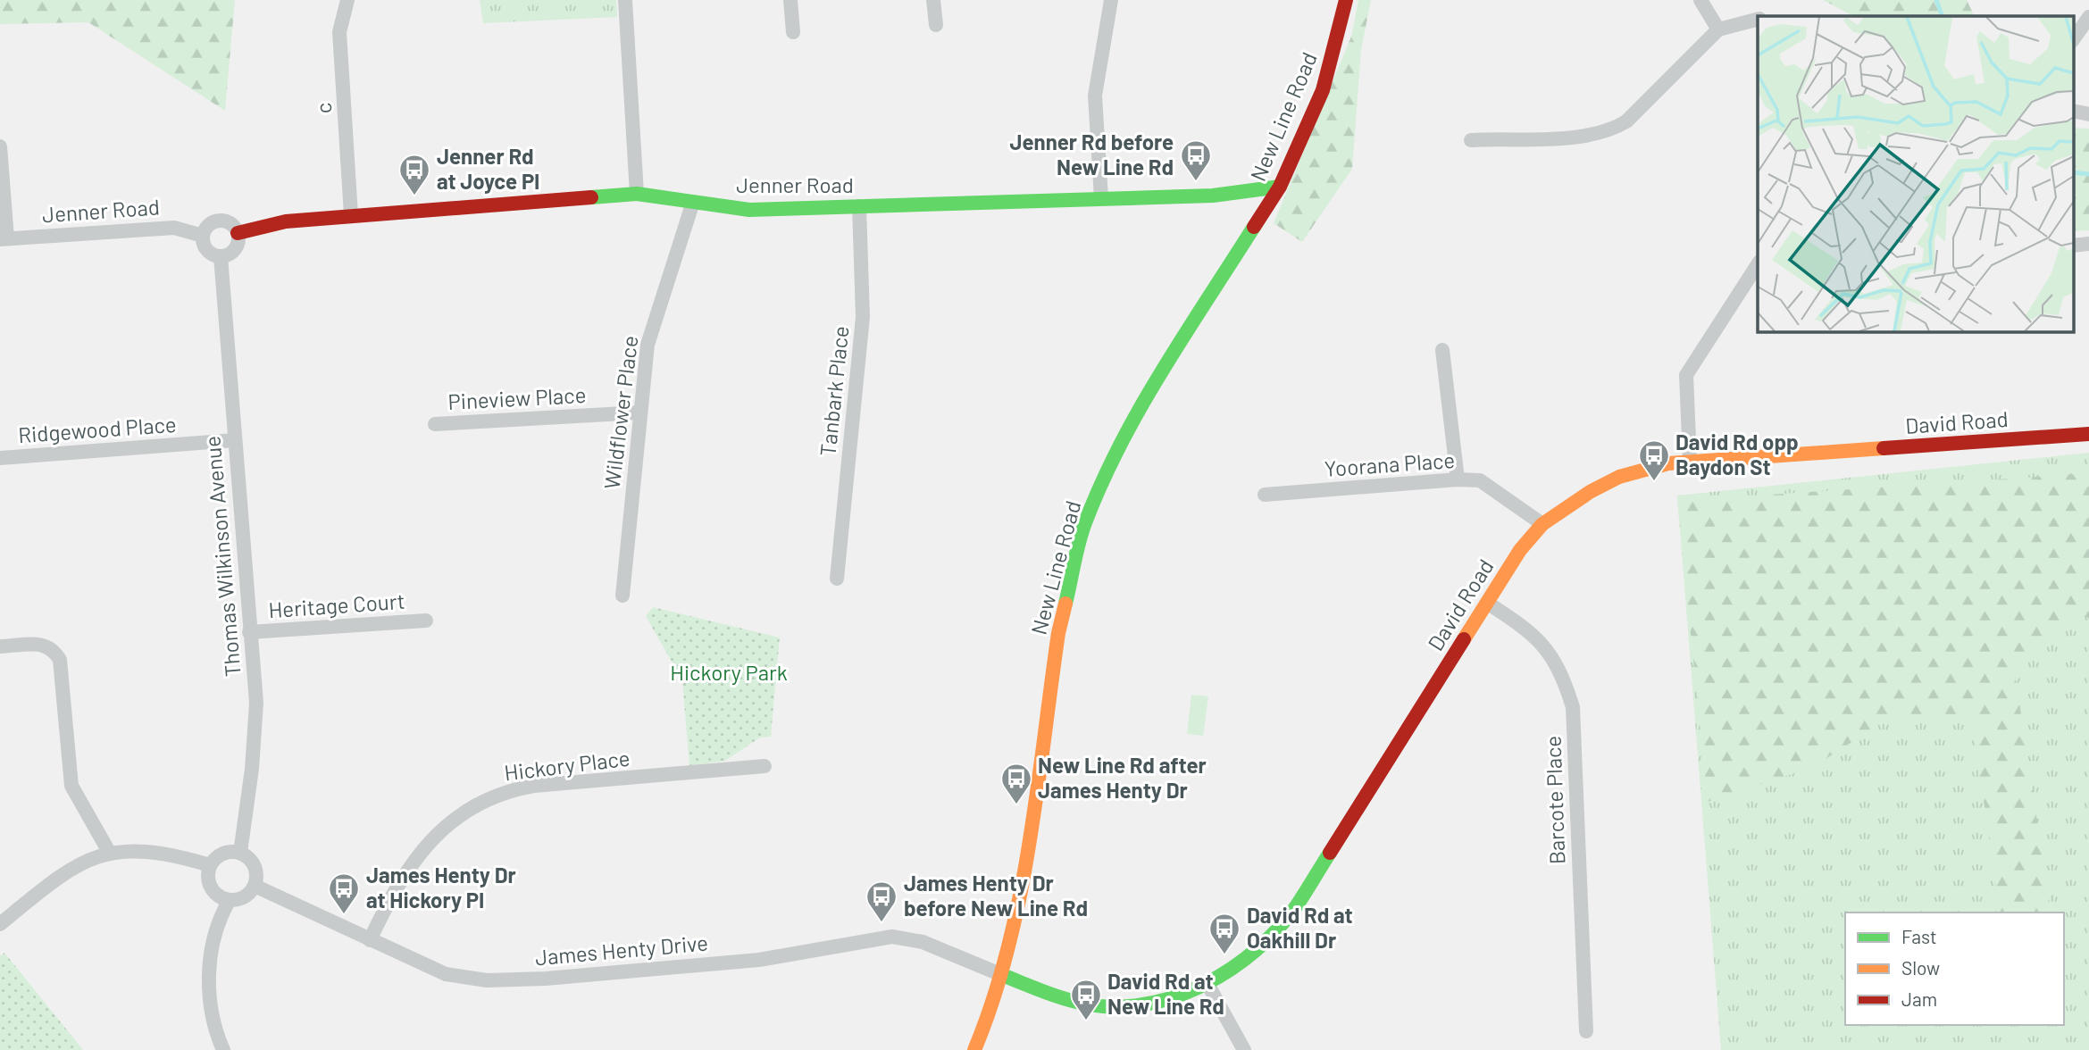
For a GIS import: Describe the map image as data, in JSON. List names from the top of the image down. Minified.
{"streets":{"street":["c","New Line Road","Jenner Road","Tanbark Place","Pineview Place","Wildflower Place","David Road","Ridgewood Place","Yoorana Place","Thomas Wilkinson Avenue","Heritage Court","Hickory Place","Barcote Place","James Henty Drive"]},"crossings":[["c","Jenner Road"],["New Line Road","Jenner Road"],["New Line Road","David Road"],["New Line Road","James Henty Drive"],["Jenner Road","Tanbark Place"],["Jenner Road","Wildflower Place"],["Jenner Road","Thomas Wilkinson Avenue"],["Pineview Place","Wildflower Place"],["David Road","Yoorana Place"],["David Road","Barcote Place"],["David Road","James Henty Drive"],["Ridgewood Place","Thomas Wilkinson Avenue"],["Thomas Wilkinson Avenue","Heritage Court"],["Thomas Wilkinson Avenue","James Henty Drive"],["Hickory Place","James Henty Drive"]],"parks":["Hickory Park"],"places":{"bus stop":["Jenner Rd before New Line Rd","Jenner Rd at Joyce Pl","David Rd opp Baydon St","New Line Rd after James Henty Dr","James Henty Dr at Hickory Pl","James Henty Dr before New Line Rd","David Rd at Oakhill Dr","David Rd at New Line Rd"]},"legend":["Fast","Slow","Jam"]}
